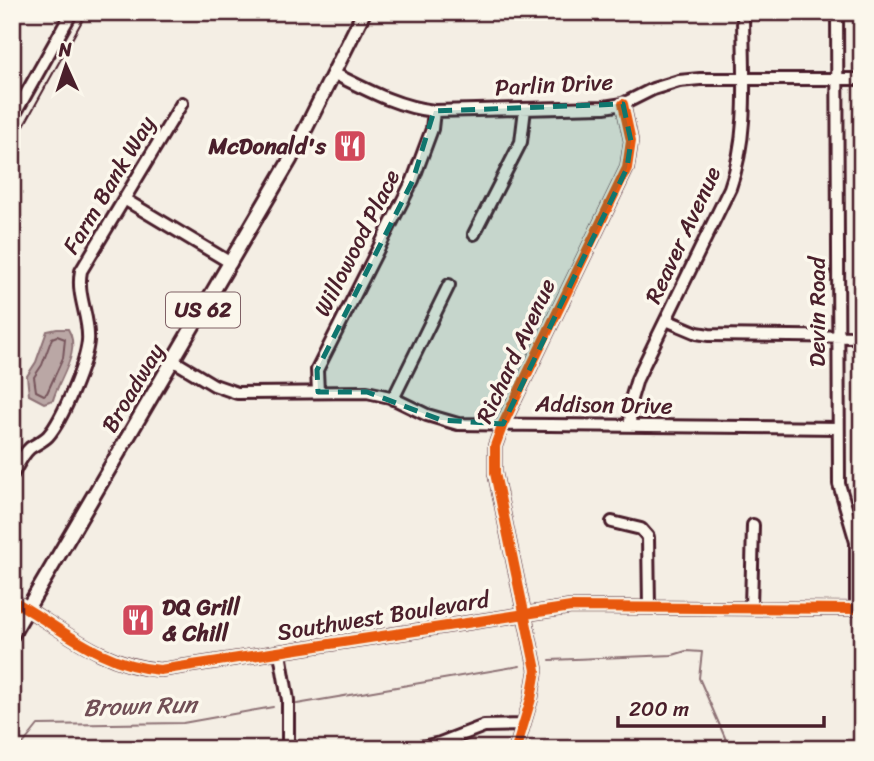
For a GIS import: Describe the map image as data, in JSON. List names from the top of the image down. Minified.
{"streets":{"main road":["US 62","Broadway"],"street":["Parlin Drive","Farm Bank Way","Reaver Avenue","Willowood Place","Devin Road","Richard Avenue","Addison Drive","Southwest Boulevard"]},"crossings":[["Parlin Drive","Reaver Avenue"],["Parlin Drive","Willowood Place"],["Parlin Drive","Devin Road"],["Parlin Drive","Richard Avenue"],["Parlin Drive","Broadway"],["Reaver Avenue","Addison Drive"],["Willowood Place","Addison Drive"],["Devin Road","Addison Drive"],["Devin Road","Southwest Boulevard"],["Richard Avenue","Addison Drive"],["Richard Avenue","Southwest Boulevard"],["Broadway","Addison Drive"],["Broadway","Southwest Boulevard"]],"water":["Brown Run"],"places":{"restaurant":["McDonald's","DQ Grill & Chill"]},"scale_bar":"200 m","north":"top"}
